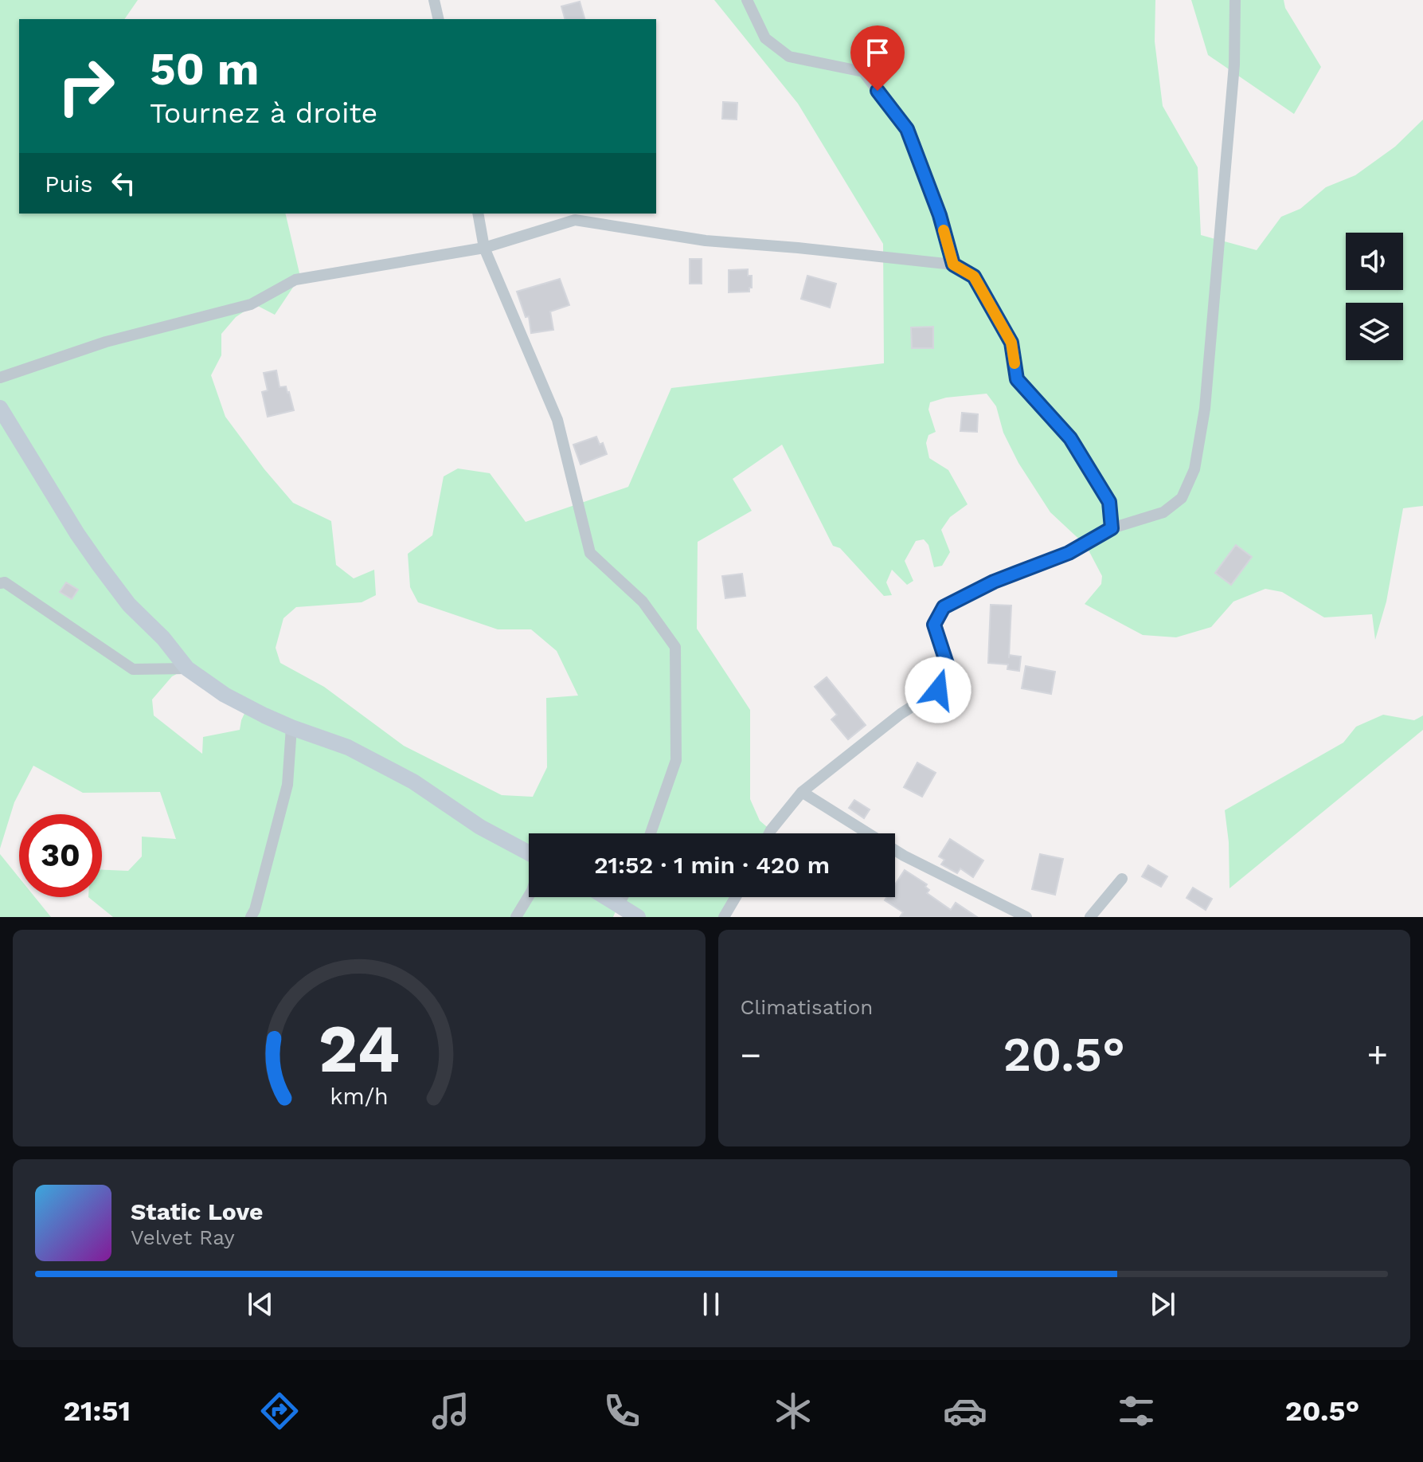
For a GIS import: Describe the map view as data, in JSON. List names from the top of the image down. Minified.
{"page":{"turn":["50 m","Tournez à droite"],"then":"Puis","limit":"30","trip":"21:52 · 1 min · 420 m","tile":"Climatisation","heat":["−","20.5°","+"],"song":["Static Love","Velvet Ray"],"tabs":["21:51","20.5°"],"gauge":["24","km/h"]}}
